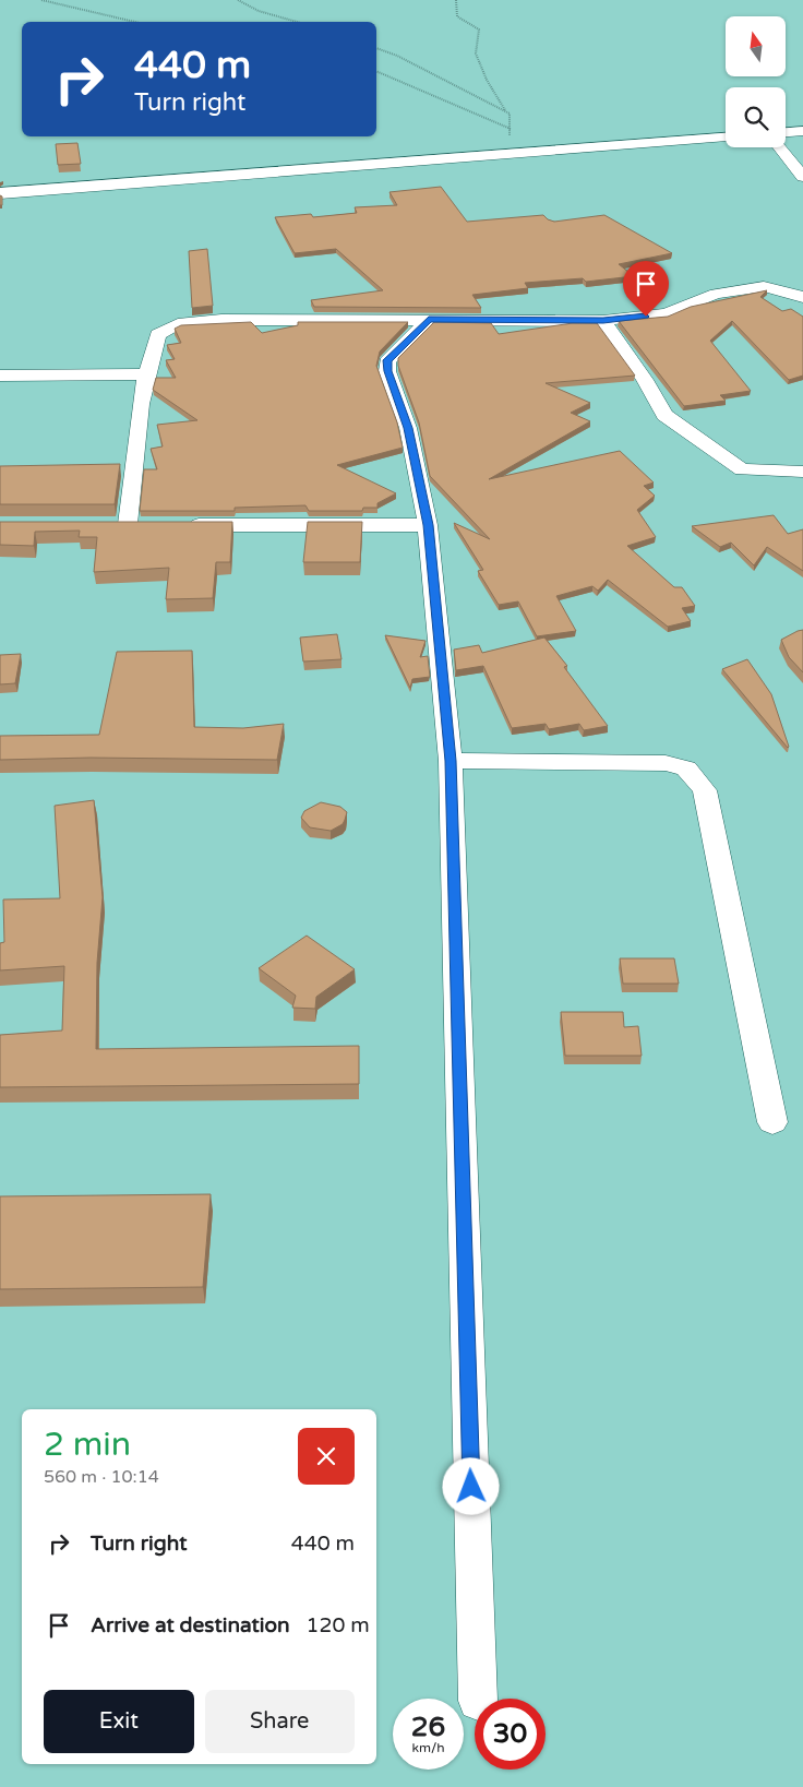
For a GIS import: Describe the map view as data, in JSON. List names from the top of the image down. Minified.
{"north":"top","page":{"turn":["440 m","Turn right"],"heading":["2 min","560 m · 10:14"],"list":[{"name":"Turn right","value":"440 m"},{"name":"Arrive at destination","value":"120 m"}],"buttons":["Exit","Share"],"speed":"26 km/h","limit":"30"}}
